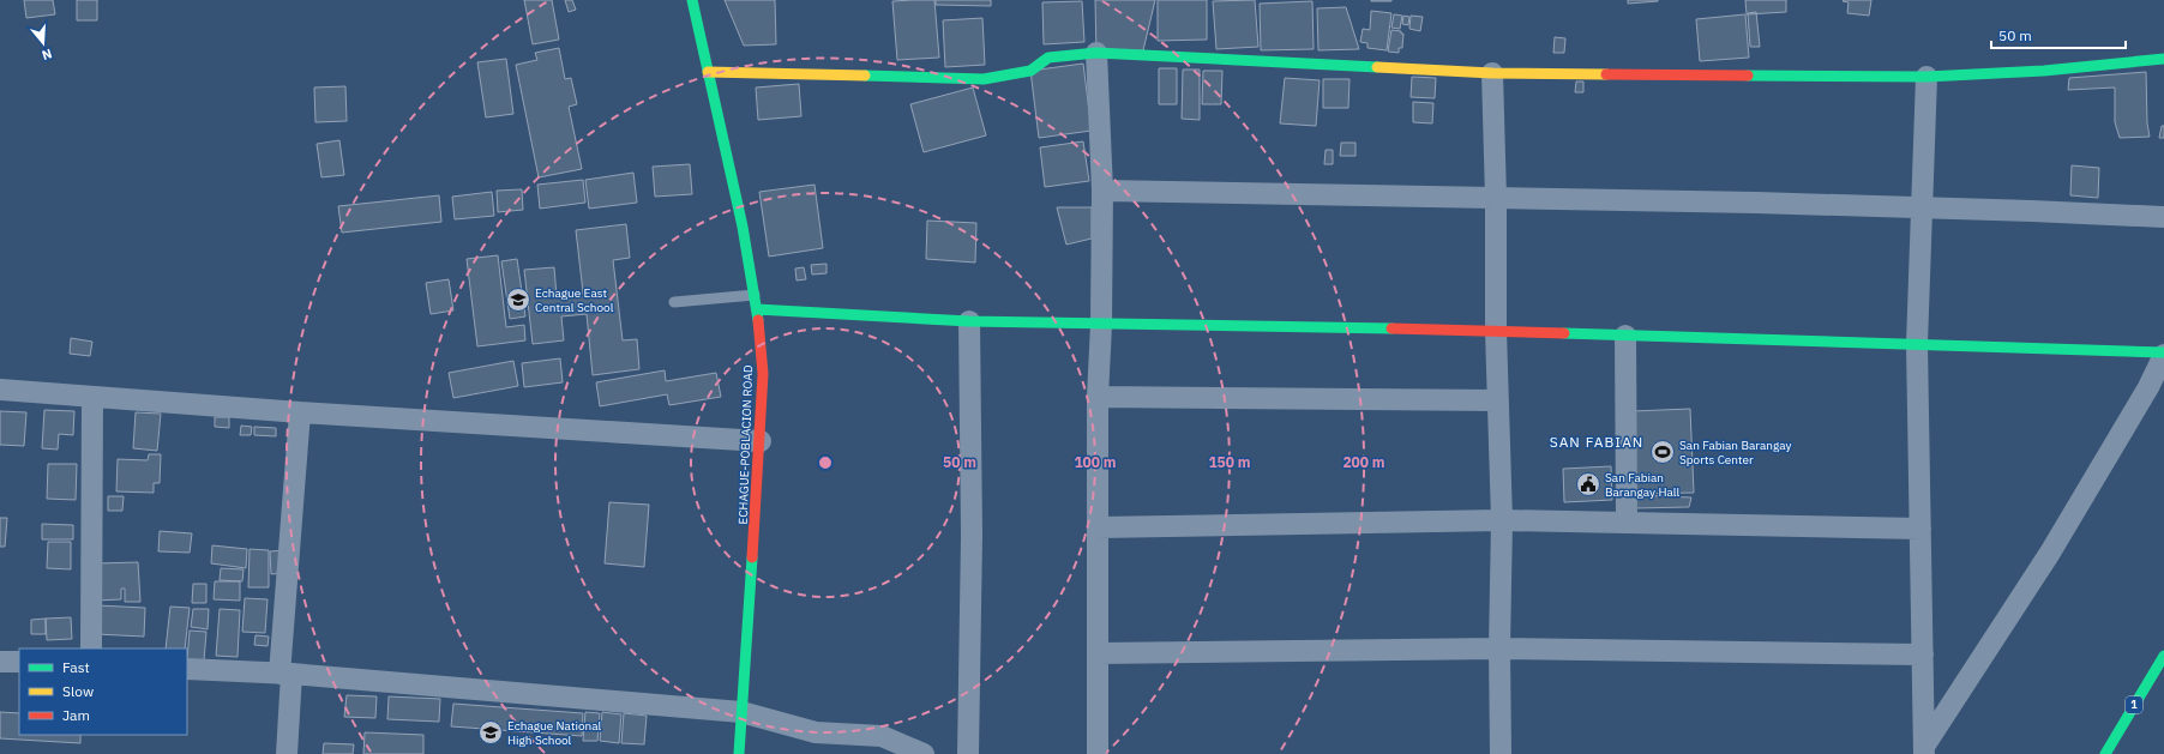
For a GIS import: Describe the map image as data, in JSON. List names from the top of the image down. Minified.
{"streets":{"main road":["ECHAGUE-POBLACION ROAD","1"]},"districts":["SAN FABIAN"],"places":{"school or university":["Echague East Central School","Echague National High School"],"sports":["San Fabian Barangay Sports Center"],"public building":["San Fabian Barangay Hall"]},"legend":["Fast","Slow","Jam"],"scale_bar":"50 m","north":"bottom","rings":["50 m","100 m","150 m","200 m"]}
